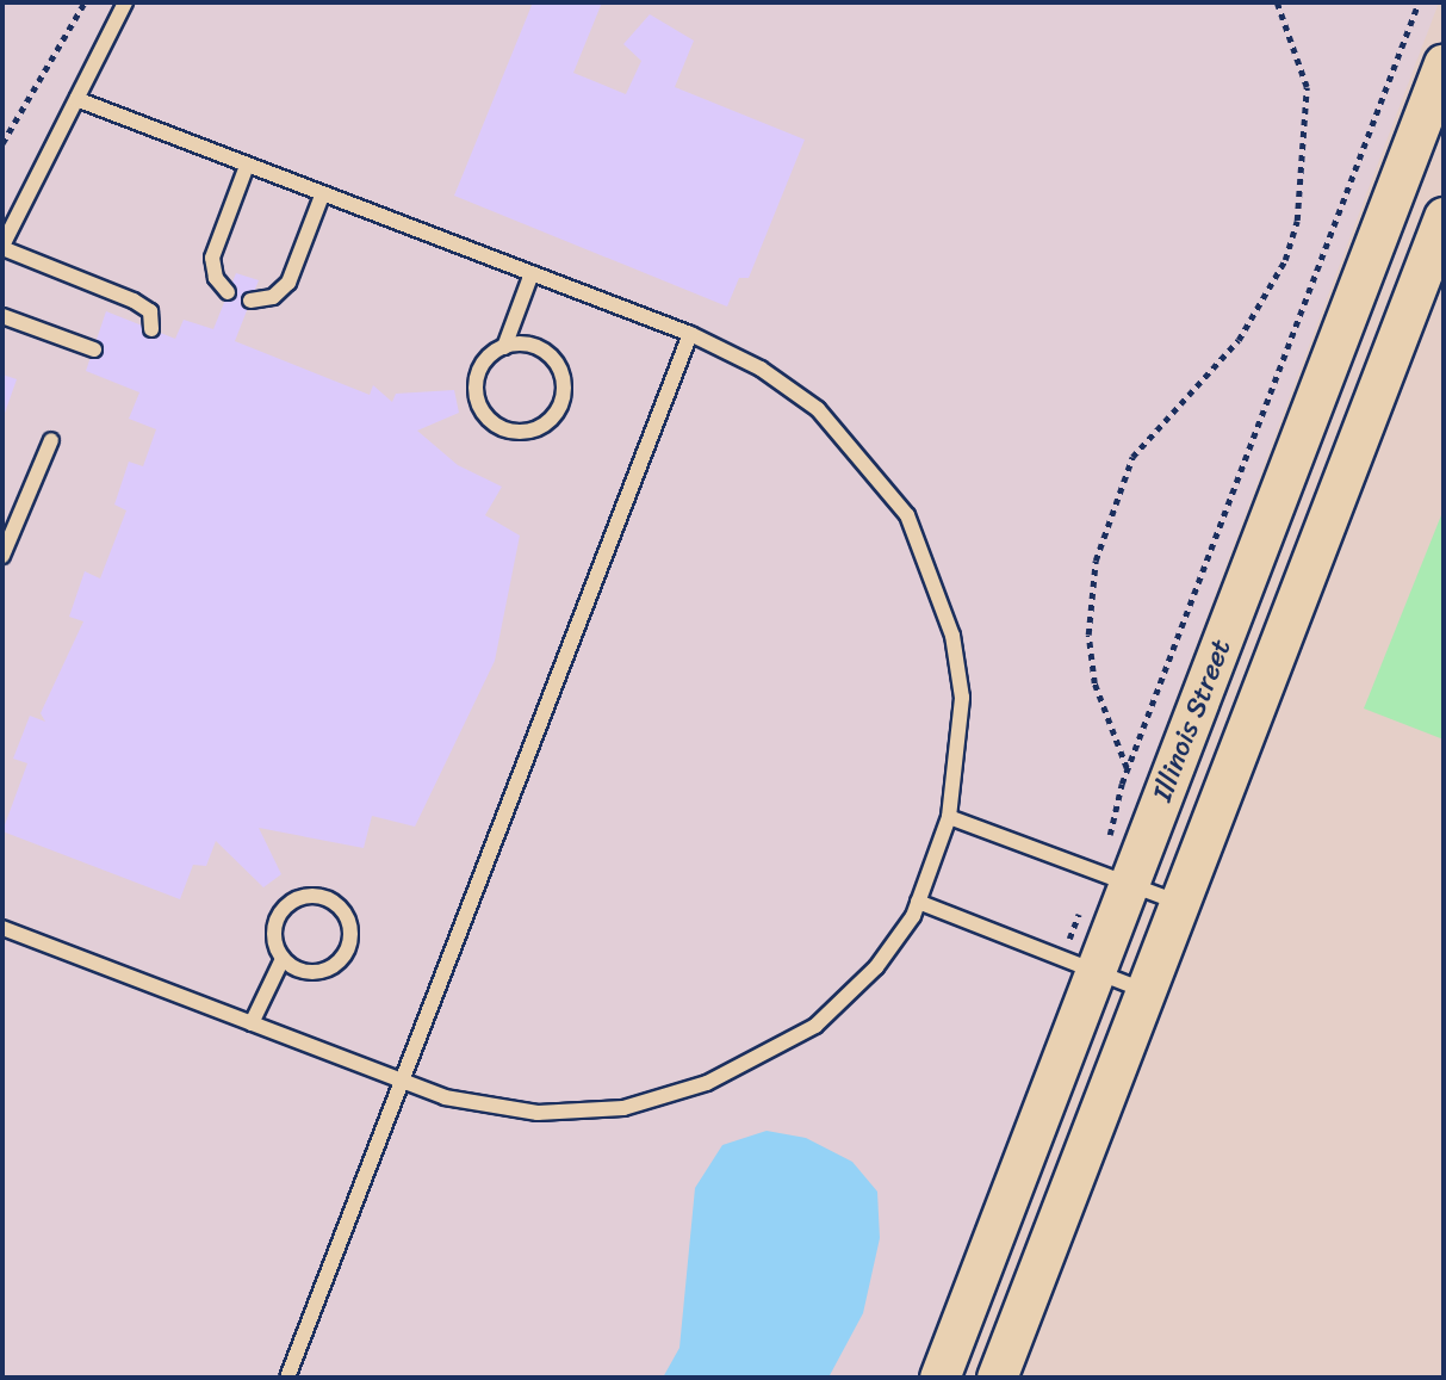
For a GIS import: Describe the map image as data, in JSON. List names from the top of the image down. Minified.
{"streets":{"street":["Illinois Street"]}}
